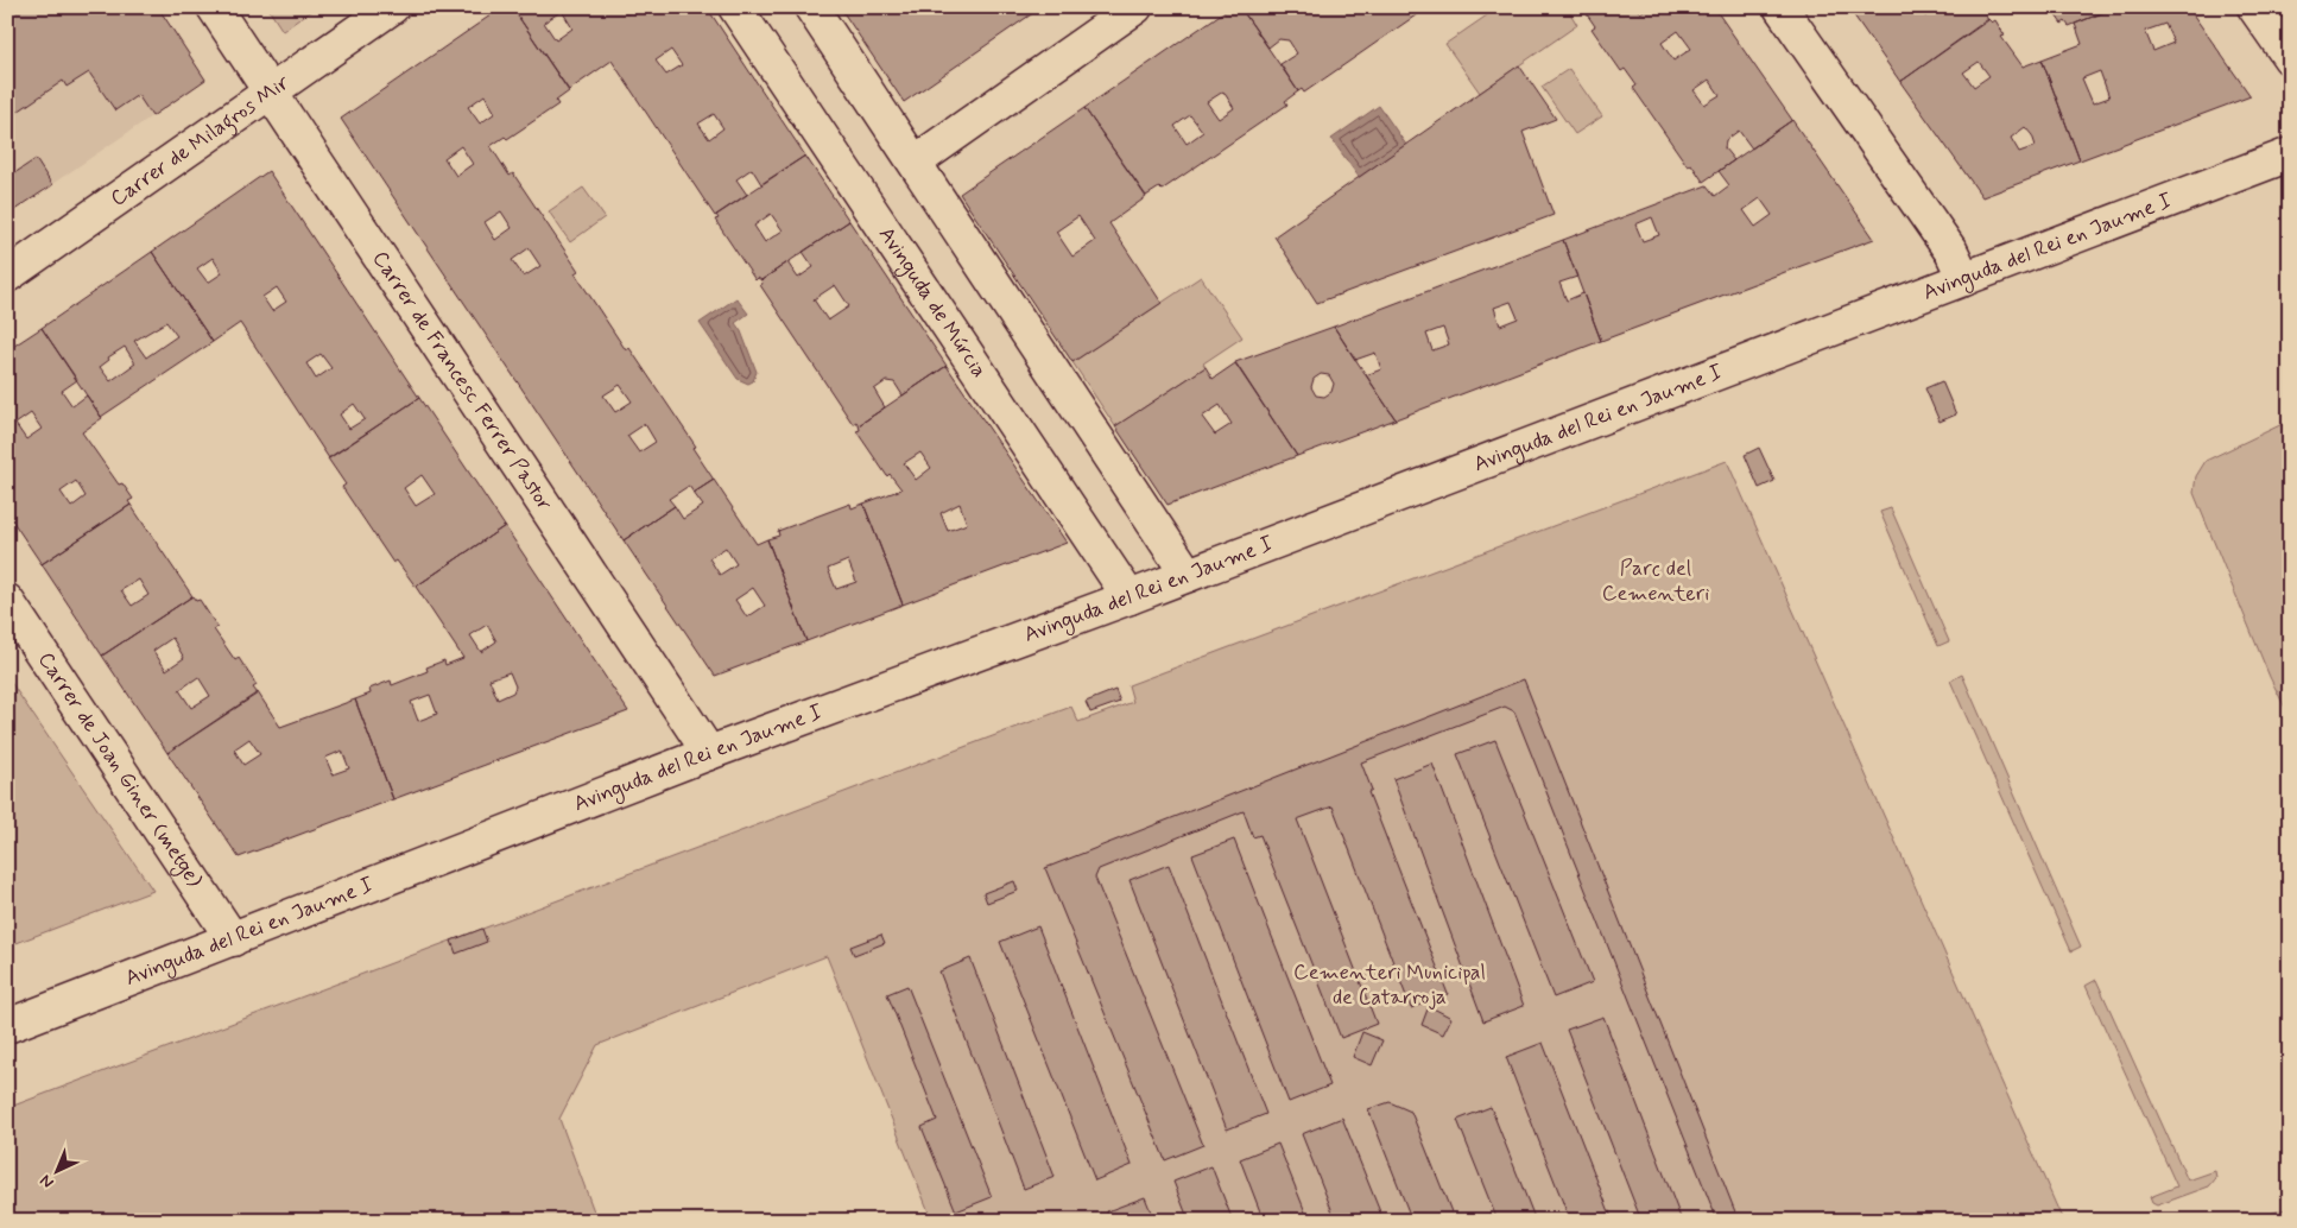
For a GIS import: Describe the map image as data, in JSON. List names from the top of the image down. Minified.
{"streets":{"street":["Carrer de Milagros Mir","Avinguda del Rei en Jaume I","Avinguda de Múrcia","Carrer de Francesc Ferrer Pastor","Carrer de Joan Giner (metge)"]},"crossings":[["Carrer de Milagros Mir","Carrer de Francesc Ferrer Pastor"],["Avinguda del Rei en Jaume I","Avinguda de Múrcia"],["Avinguda del Rei en Jaume I","Carrer de Francesc Ferrer Pastor"],["Avinguda del Rei en Jaume I","Carrer de Joan Giner (metge)"]],"parks":["Parc del Cementeri","Cementeri Municipal de Catarroja"],"north":"bottom left"}
